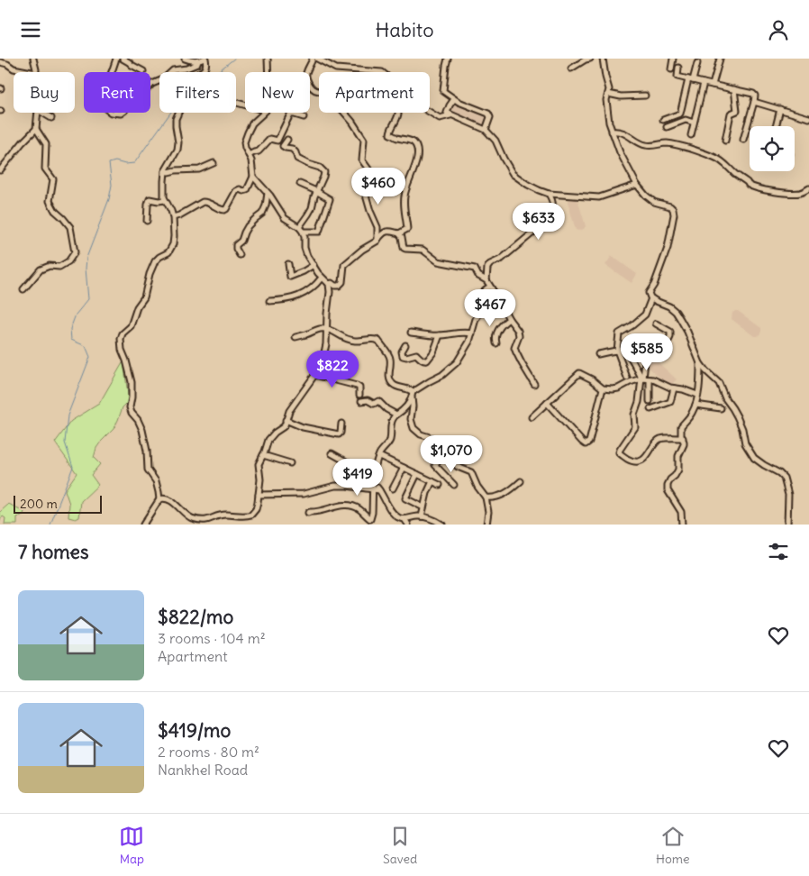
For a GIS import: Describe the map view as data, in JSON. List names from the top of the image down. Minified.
{"scale_bar":"200 m","page":{"header":"Habito","chip":["Buy","Rent","Filters","New","Apartment"],"price":["$460","$633","$467","$585","$822","$1,070","$419"],"scale":"200 m","heading":"7 homes","list":[{"name":"$822/mo","note":"3 rooms · 104 m² · Apartment"},{"name":"$419/mo","note":"2 rooms · 80 m² · Nankhel Road"}],"tabs":["Map","Saved","Home"]}}
